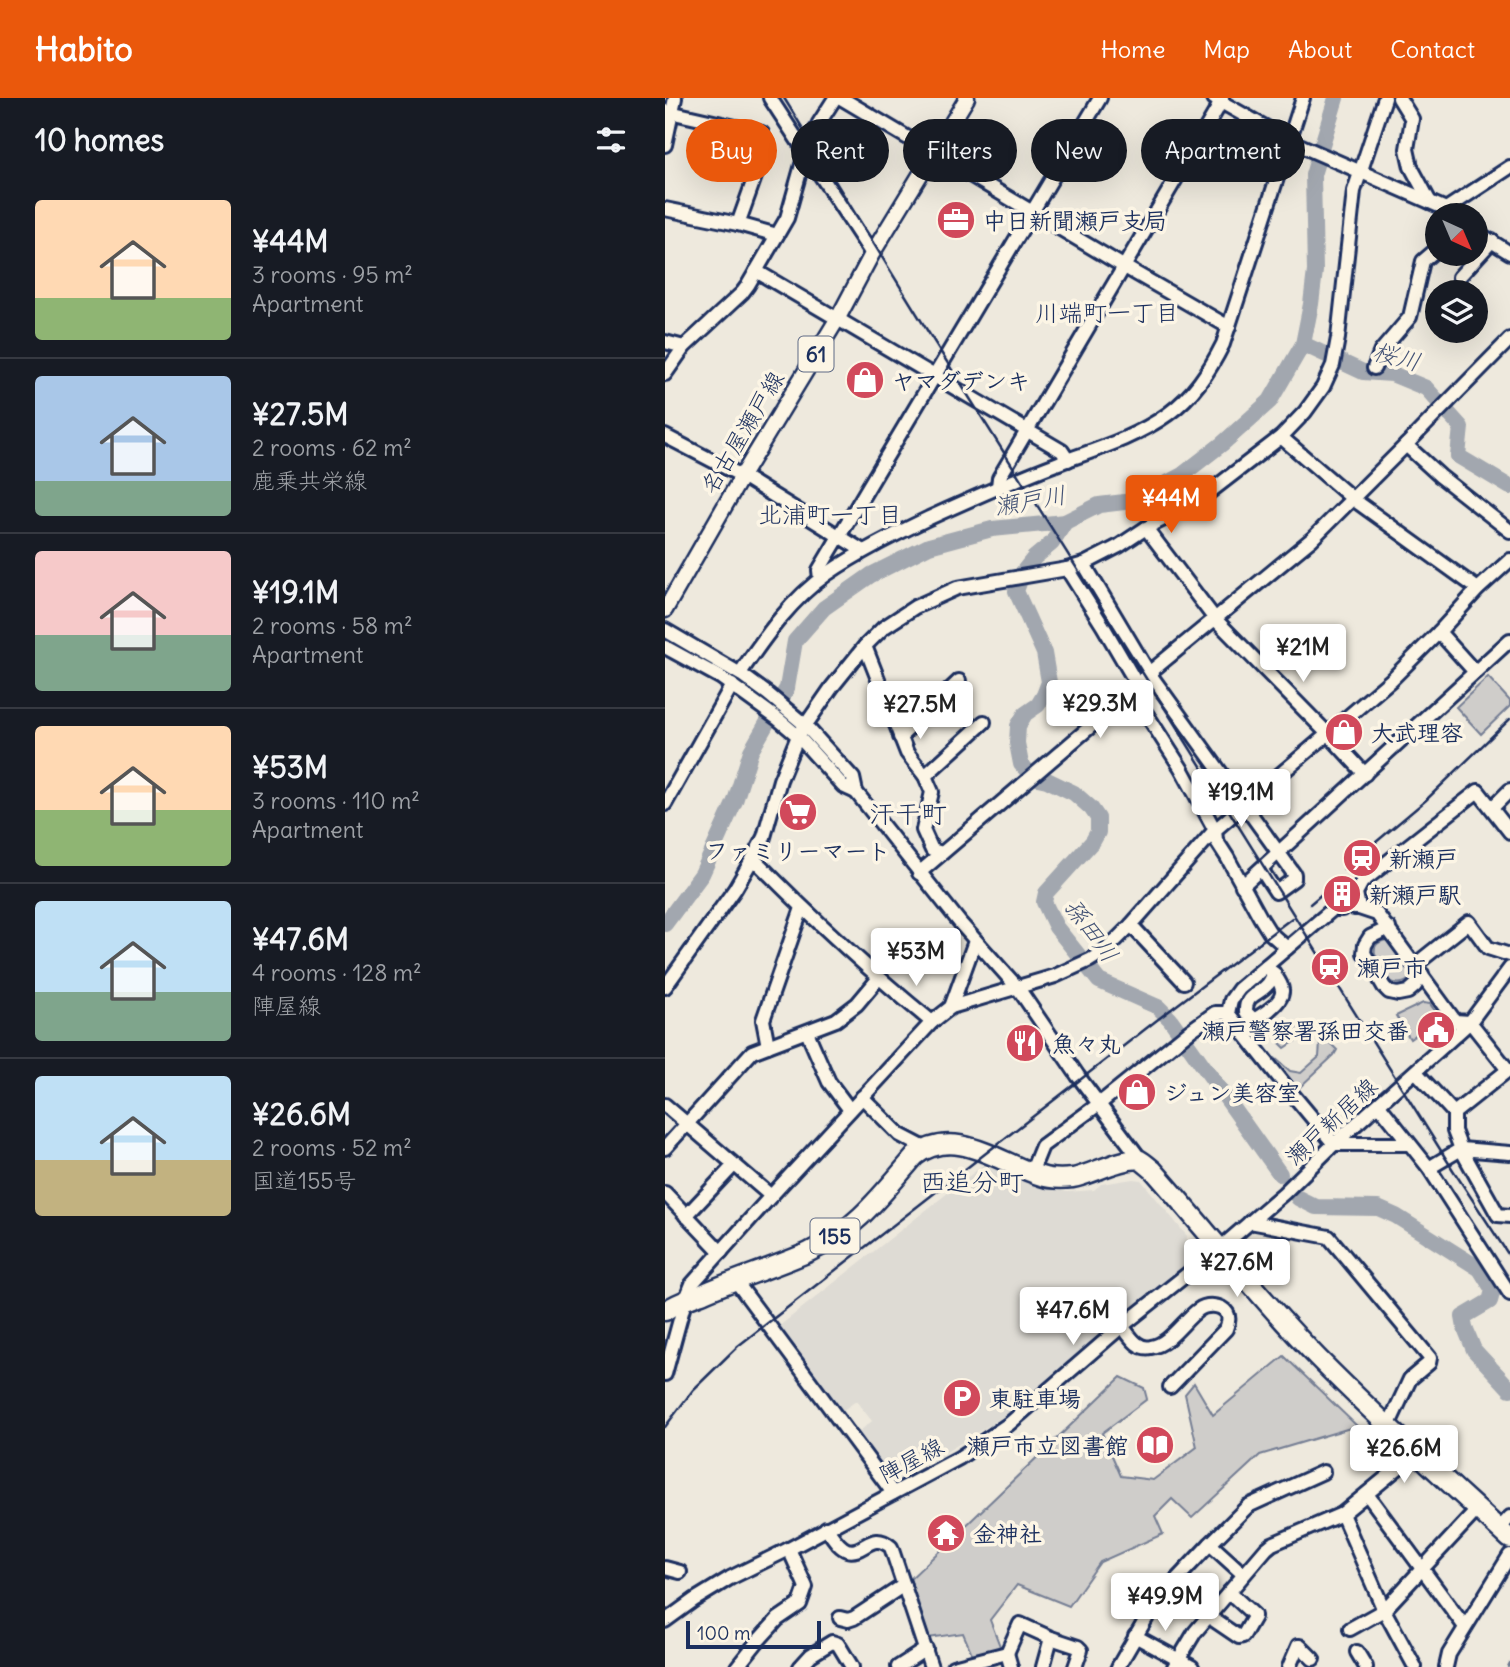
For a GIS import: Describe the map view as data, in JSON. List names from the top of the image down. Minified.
{"streets":{"highway":["155"],"main road":["61","名古屋瀬戸線"],"street":["瀬戸新居線","陣屋線"]},"crossings":[["瀬戸新居線","陣屋線"]],"districts":["川端町一丁目","北浦町一丁目","汗干町","西追分町"],"water":["桜川","瀬戸川","孫田川"],"places":{"office":["中日新聞瀬戸支局"],"shop":["ヤマダデンキ","大武理容","ジュン美容室"],"supermarket":["ファミリーマート"],"station":["新瀬戸","瀬戸市"],"building":["新瀬戸駅"],"public building":["瀬戸警察署孫田交番"],"restaurant":["魚々丸"],"parking":["東駐車場"],"library":["瀬戸市立図書館"],"temple":["金神社"]},"scale_bar":"100 m","north":"bottom right","page":{"header":"Habito","nav":["Home","Map","About","Contact"],"heading":"10 homes","chip":["Buy","Rent","Filters","New","Apartment"],"list":[{"name":"¥44M","note":"3 rooms · 95 m² · Apartment"},{"name":"¥27.5M","note":"2 rooms · 62 m² · 鹿乗共栄線"},{"name":"¥19.1M","note":"2 rooms · 58 m² · Apartment"},{"name":"¥53M","note":"3 rooms · 110 m² · Apartment"},{"name":"¥47.6M","note":"4 rooms · 128 m² · 陣屋線"},{"name":"¥26.6M","note":"2 rooms · 52 m² · 国道155号"}],"price":["¥44M","¥21M","¥29.3M","¥27.5M","¥19.1M","¥53M","¥27.6M","¥47.6M","¥26.6M","¥49.9M"],"scale":"100 m"}}
